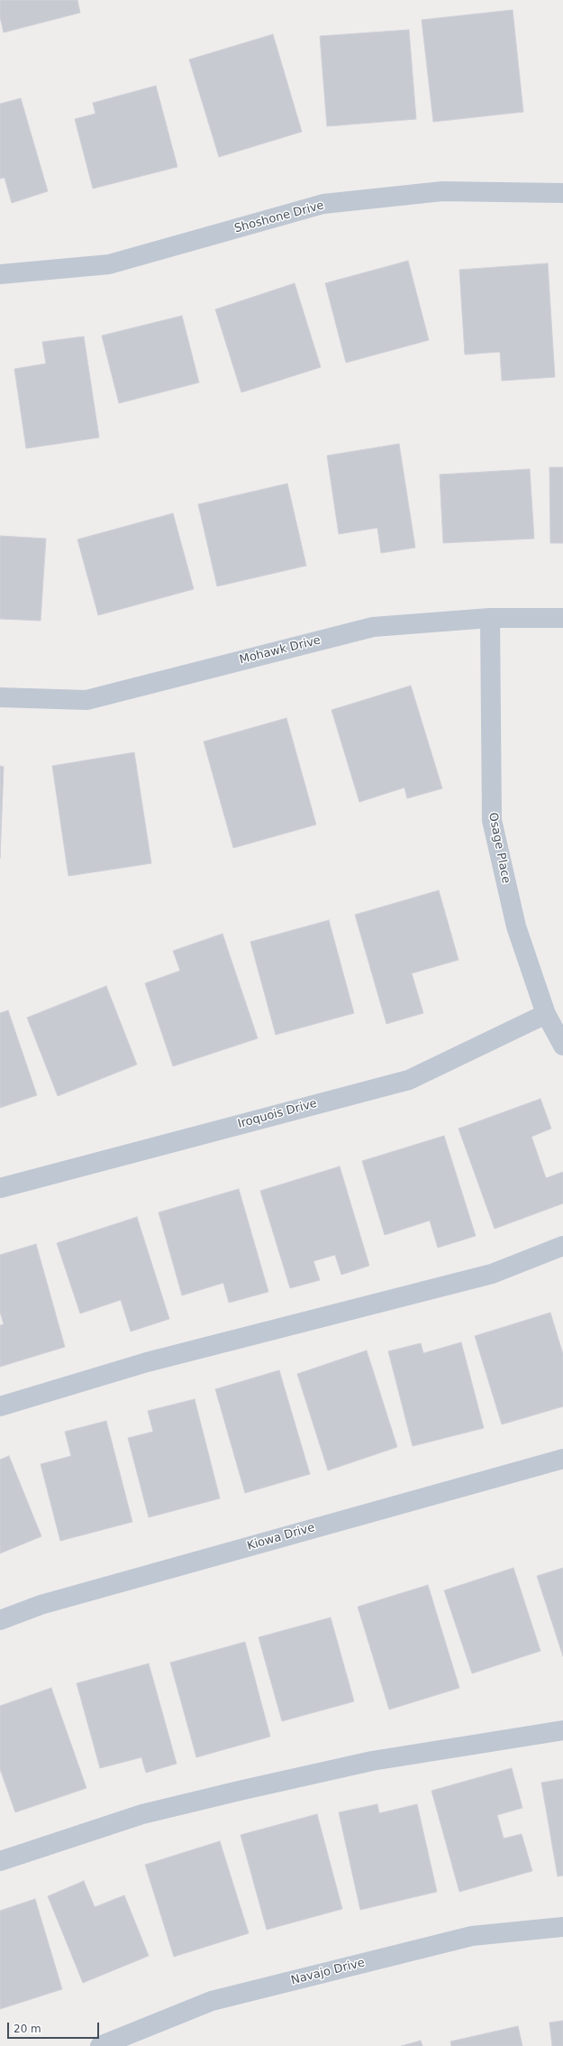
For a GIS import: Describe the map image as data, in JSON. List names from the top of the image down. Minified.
{"streets":{"street":["Shoshone Drive","Mohawk Drive","Osage Place","Iroquois Drive","Kiowa Drive","Navajo Drive"]},"crossings":[["Mohawk Drive","Osage Place"],["Osage Place","Iroquois Drive"]],"scale_bar":"20 m"}
